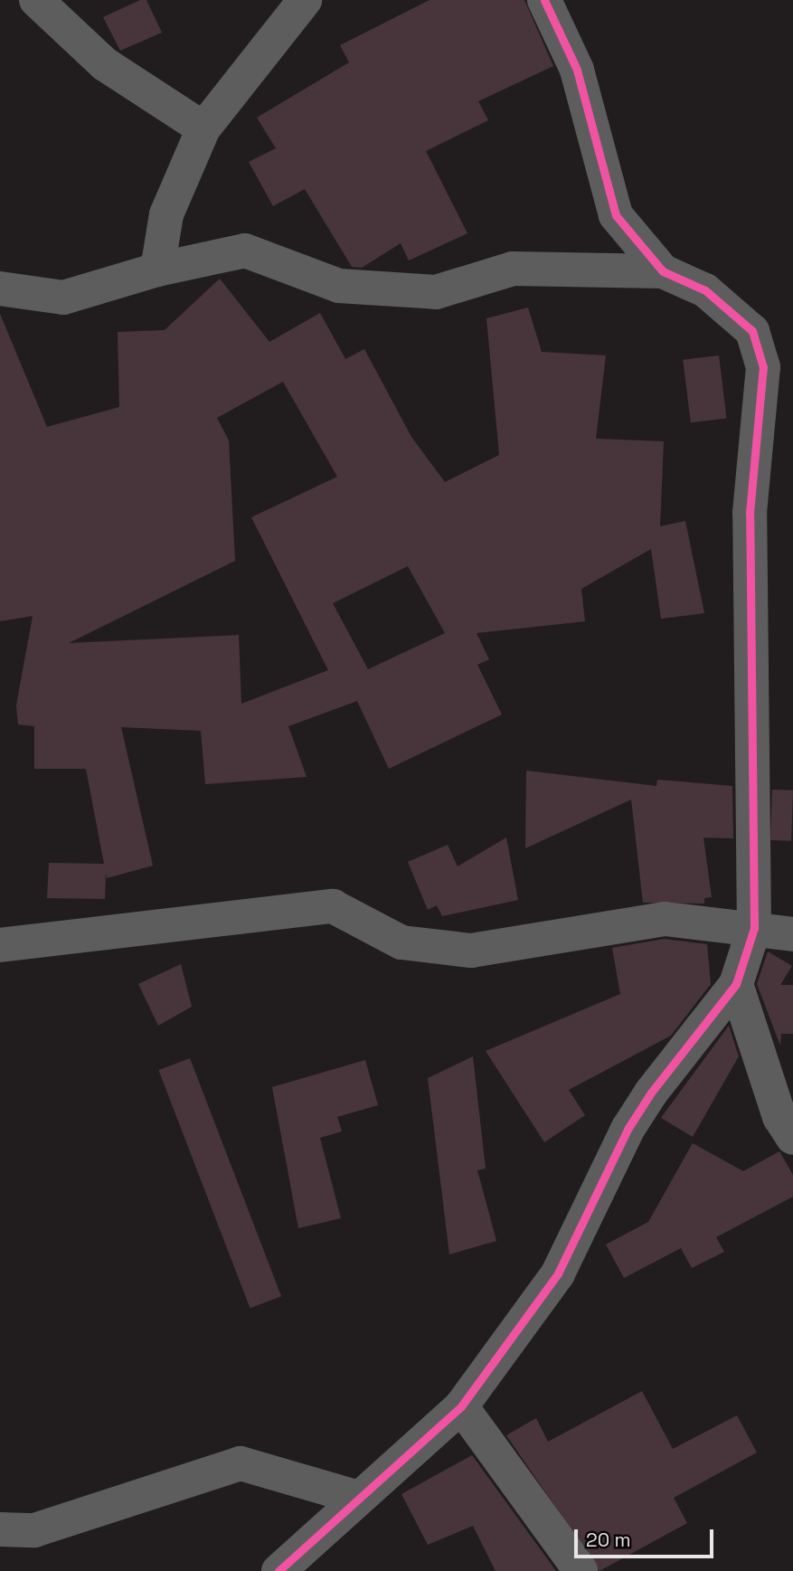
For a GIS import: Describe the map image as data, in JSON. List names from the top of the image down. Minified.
{"scale_bar":"20 m"}
